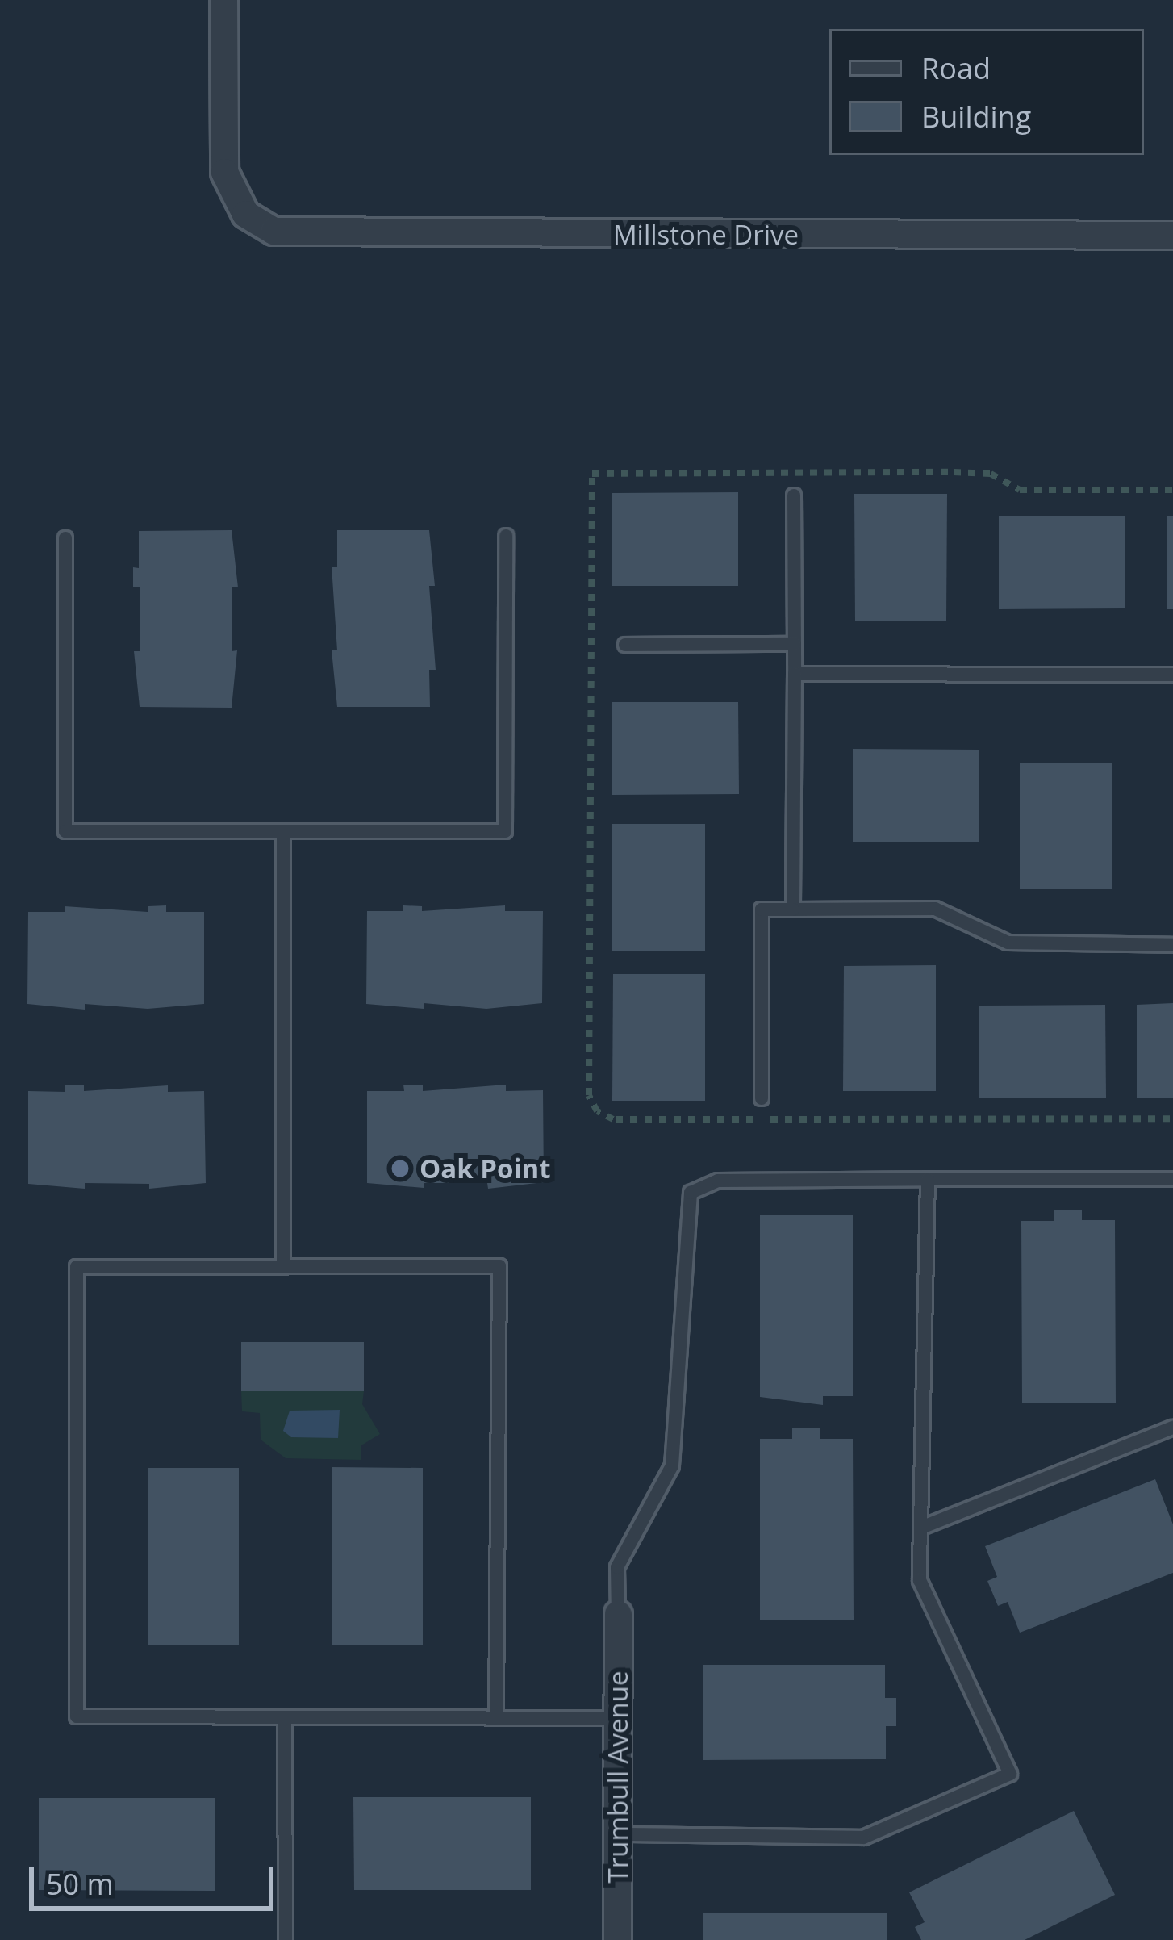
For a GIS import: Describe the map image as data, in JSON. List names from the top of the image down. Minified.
{"streets":{"street":["Millstone Drive","Trumbull Avenue"]},"places":["Oak Point"],"legend":["Road","Building"],"scale_bar":"50 m"}
